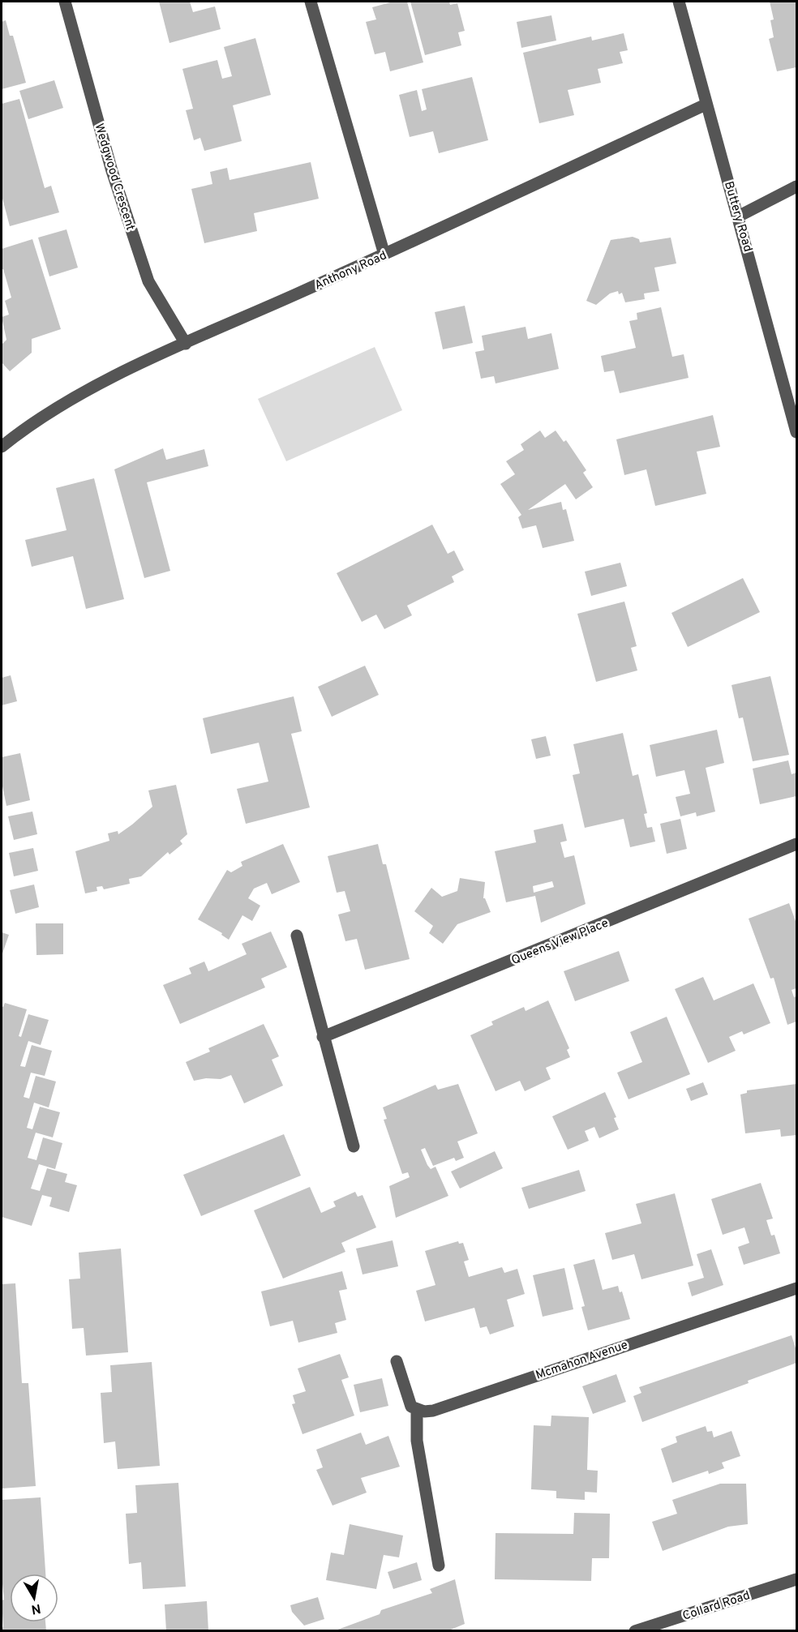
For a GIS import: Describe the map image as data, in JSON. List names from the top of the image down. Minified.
{"streets":{"street":["Wedgwood Crescent","Buttery Road","Anthony Road","Queens View Place","Mcmahon Avenue","Collard Road"]},"crossings":[["Wedgwood Crescent","Anthony Road"],["Buttery Road","Anthony Road"]],"north":"bottom"}
